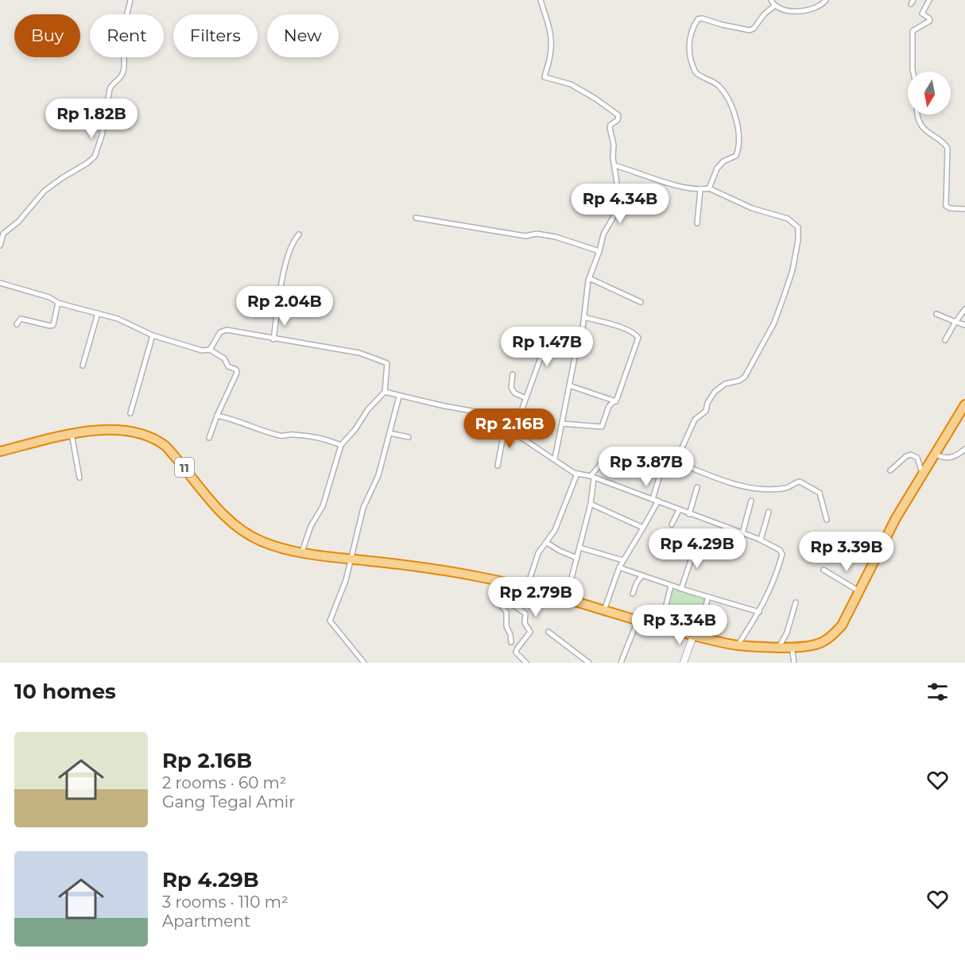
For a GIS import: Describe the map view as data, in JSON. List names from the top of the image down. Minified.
{"streets":{"highway":["11"]},"north":"bottom","page":{"chip":["Buy","Rent","Filters","New"],"price":["Rp 1.82B","Rp 4.34B","Rp 2.04B","Rp 1.47B","Rp 2.16B","Rp 3.87B","Rp 4.29B","Rp 3.39B","Rp 2.79B","Rp 3.34B"],"heading":"10 homes","list":[{"name":"Rp 2.16B","note":"2 rooms · 60 m² · Gang Tegal Amir"},{"name":"Rp 4.29B","note":"3 rooms · 110 m² · Apartment"}]}}
